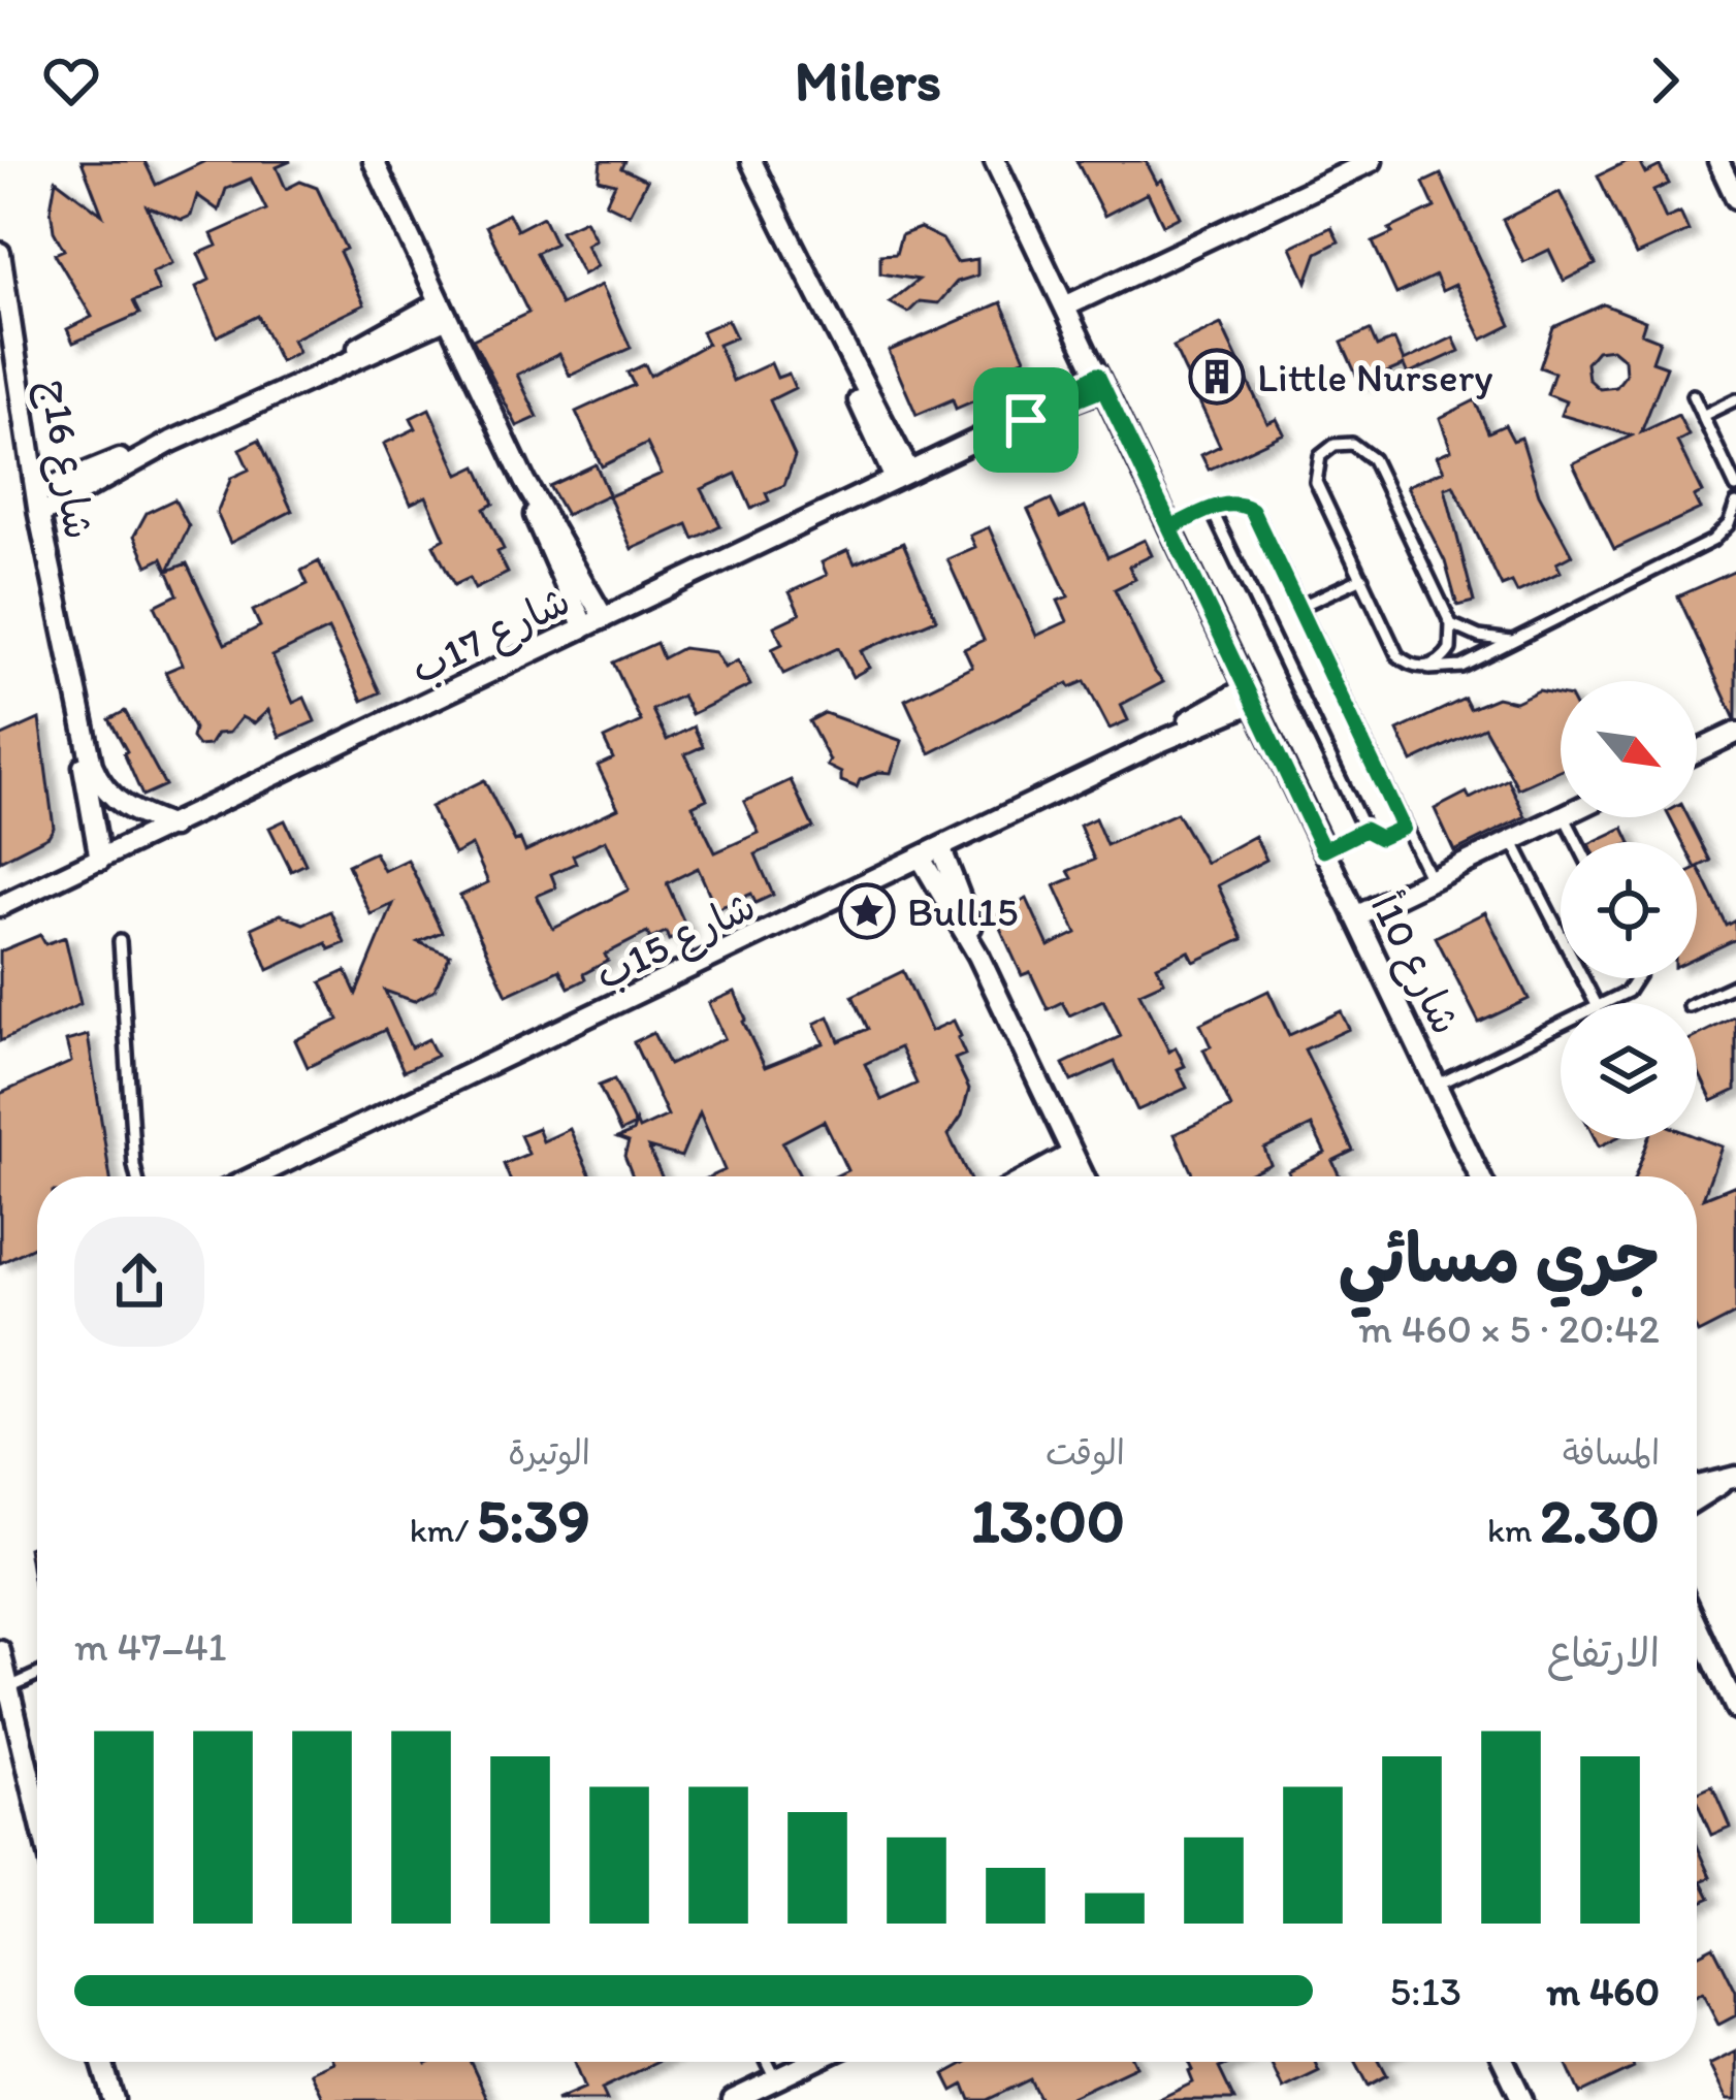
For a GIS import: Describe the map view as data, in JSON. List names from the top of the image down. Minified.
{"streets":{"street":["شارع 16ج","شارع 17ب","شارع 15ب","شارع 10أ"]},"crossings":[["شارع 16ج","شارع 17ب"],["شارع 17ب","شارع 10أ"],["شارع 15ب","شارع 10أ"]],"places":{"building":["Little Nursery"],"place":["Bull15"]},"north":"bottom right","page":{"header":"Milers","heading":["جري مسائي","20:42 · 5 × 460 m"],"stats":[["المسافة","2.30 km"],["الوقت","13:00"],["الوتيرة","5:39 /km"]],"chart":["الارتفاع","41–47 m"],"list":[{"name":"460 m","note":"5:13"}]}}
